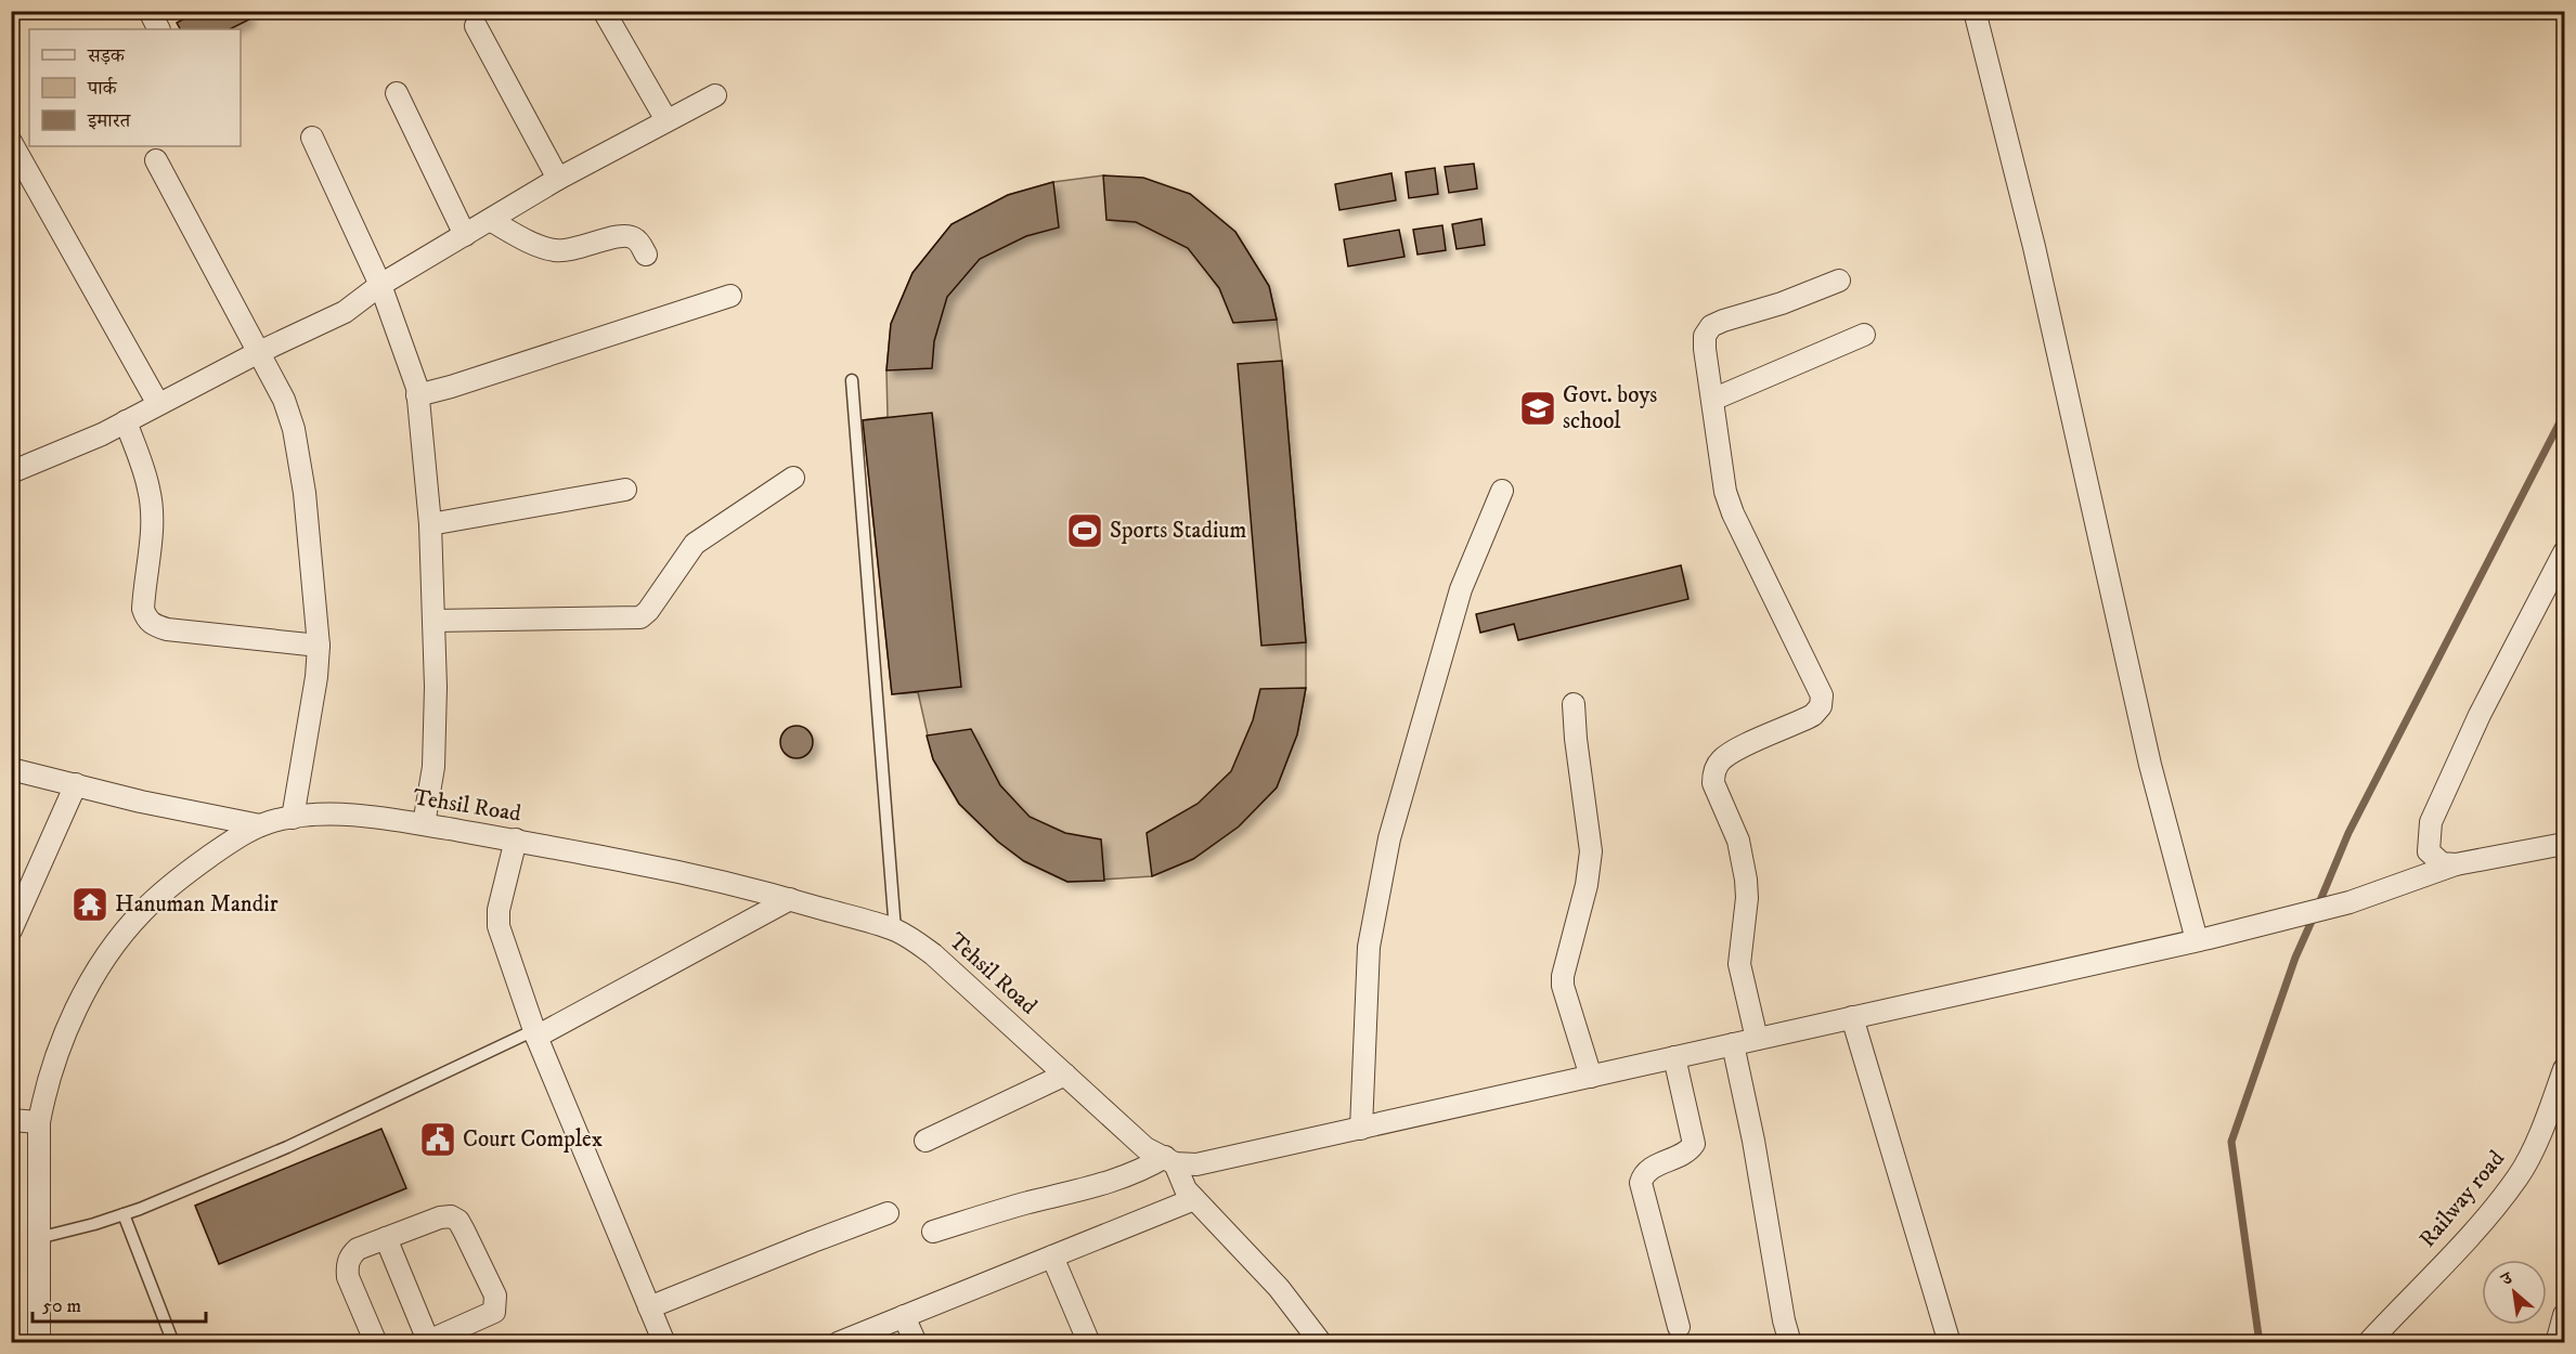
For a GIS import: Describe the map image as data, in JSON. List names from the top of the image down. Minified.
{"streets":{"street":["Tehsil Road","Railway road"]},"places":{"school or university":["Govt. boys school"],"sports":["Sports Stadium"],"temple":["Hanuman Mandir"],"public building":["Court Complex"]},"legend":["सड़क","पार्क","इमारत"],"scale_bar":"50 m","north":"top left"}
